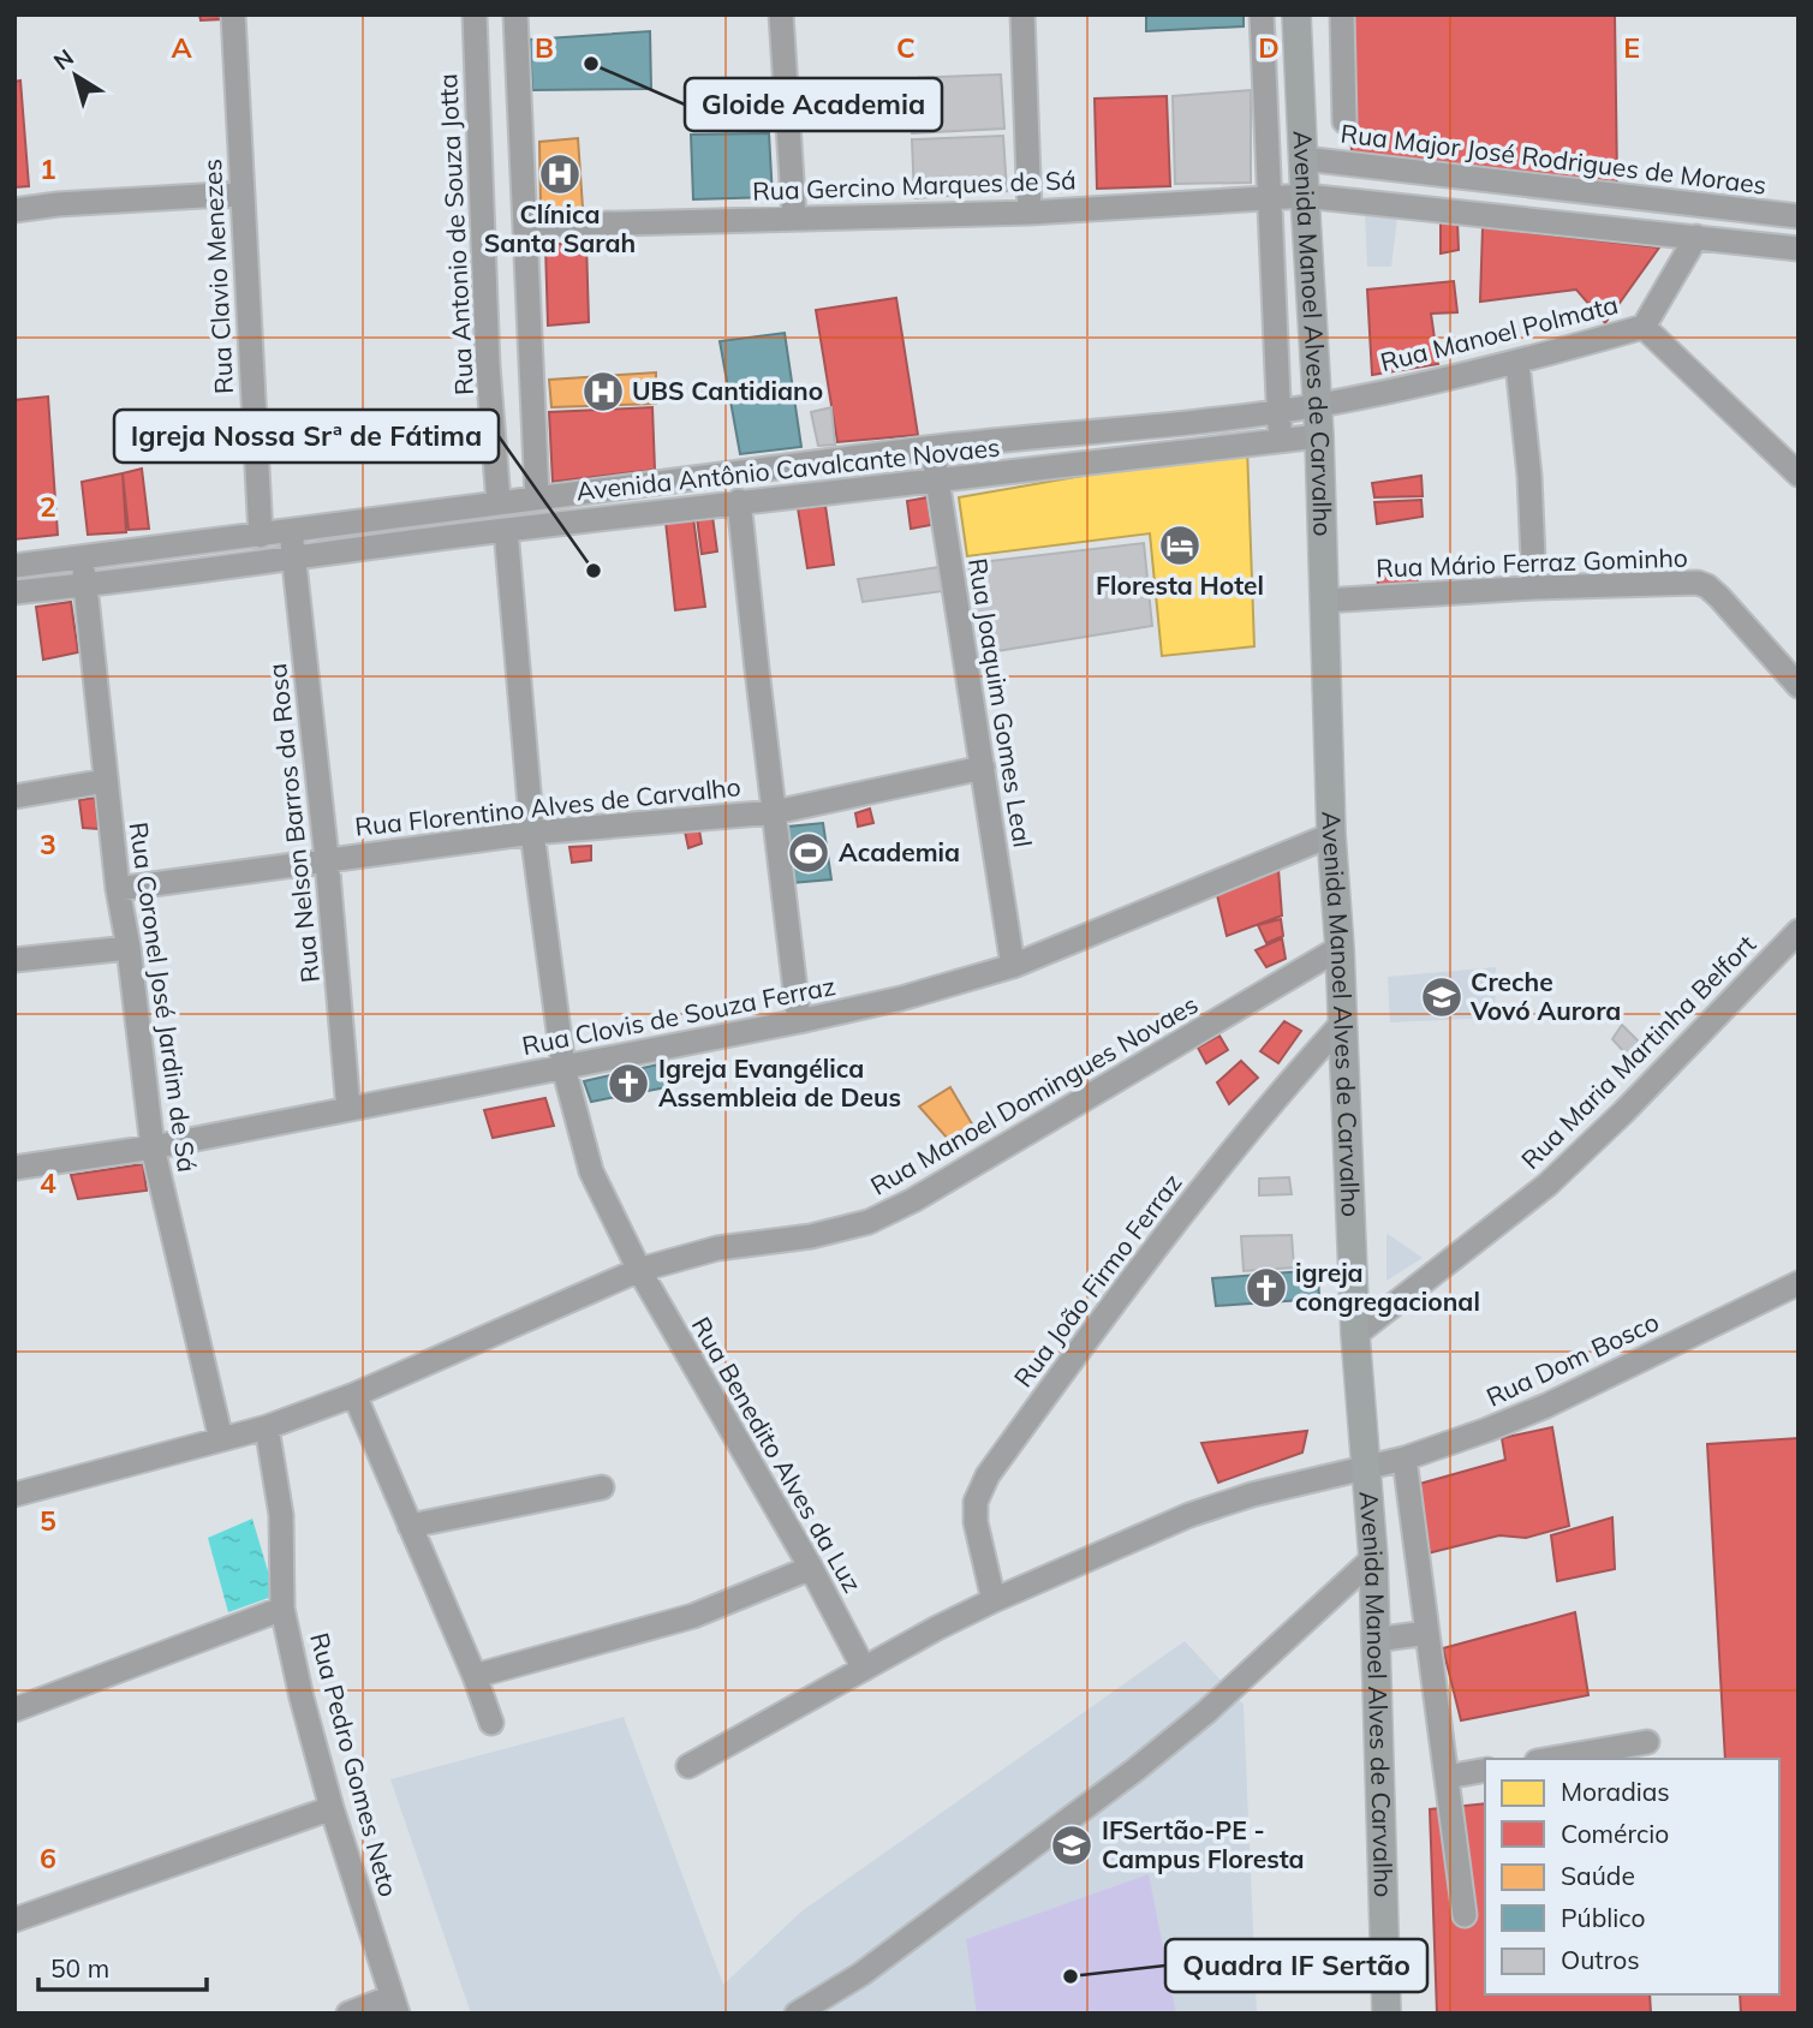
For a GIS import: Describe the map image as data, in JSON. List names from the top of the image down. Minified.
{"streets":{"main road":["Avenida Manoel Alves de Carvalho"],"street":["Rua Major José Rodrigues de Moraes","Rua Gercino Marques de Sá","Rua Antonio de Souza Jotta","Rua Clavio Menezes","Rua Manoel Polmata","Avenida Antônio Cavalcante Novaes","Rua Mário Ferraz Gominho","Rua Joaquim Gomes Leal","Rua Florentino Alves de Carvalho","Rua Nelson Barros da Rosa","Rua Coronel José Jardim de Sá","Rua Clovis de Souza Ferraz","Rua Maria Martinha Belfort","Rua Manoel Domingues Novaes","Rua João Firmo Ferraz","Rua Dom Bosco","Rua Benedito Alves da Luz","Rua Pedro Gomes Neto"]},"crossings":[["Rua Major José Rodrigues de Moraes","Avenida Manoel Alves de Carvalho"],["Rua Gercino Marques de Sá","Avenida Manoel Alves de Carvalho"],["Rua Antonio de Souza Jotta","Rua Manoel Polmata"],["Rua Clavio Menezes","Rua Manoel Polmata"],["Avenida Manoel Alves de Carvalho","Rua Manoel Polmata"],["Avenida Manoel Alves de Carvalho","Avenida Antônio Cavalcante Novaes"],["Avenida Manoel Alves de Carvalho","Rua Mário Ferraz Gominho"],["Avenida Manoel Alves de Carvalho","Rua Clovis de Souza Ferraz"],["Avenida Manoel Alves de Carvalho","Rua Maria Martinha Belfort"],["Avenida Manoel Alves de Carvalho","Rua Manoel Domingues Novaes"],["Avenida Manoel Alves de Carvalho","Rua João Firmo Ferraz"],["Avenida Manoel Alves de Carvalho","Rua Dom Bosco"],["Rua Manoel Polmata","Rua Joaquim Gomes Leal"],["Rua Manoel Polmata","Rua Nelson Barros da Rosa"],["Rua Manoel Polmata","Rua Coronel José Jardim de Sá"],["Avenida Antônio Cavalcante Novaes","Rua Joaquim Gomes Leal"],["Avenida Antônio Cavalcante Novaes","Rua Nelson Barros da Rosa"],["Avenida Antônio Cavalcante Novaes","Rua Coronel José Jardim de Sá"],["Avenida Antônio Cavalcante Novaes","Rua Benedito Alves da Luz"],["Rua Joaquim Gomes Leal","Rua Florentino Alves de Carvalho"],["Rua Joaquim Gomes Leal","Rua Clovis de Souza Ferraz"],["Rua Florentino Alves de Carvalho","Rua Nelson Barros da Rosa"],["Rua Florentino Alves de Carvalho","Rua Coronel José Jardim de Sá"],["Rua Florentino Alves de Carvalho","Rua Benedito Alves da Luz"],["Rua Nelson Barros da Rosa","Rua Clovis de Souza Ferraz"],["Rua Coronel José Jardim de Sá","Rua Clovis de Souza Ferraz"],["Rua Coronel José Jardim de Sá","Rua Manoel Domingues Novaes"],["Rua Clovis de Souza Ferraz","Rua Benedito Alves da Luz"],["Rua Manoel Domingues Novaes","Rua Benedito Alves da Luz"],["Rua Manoel Domingues Novaes","Rua Pedro Gomes Neto"],["Rua João Firmo Ferraz","Rua Dom Bosco"],["Rua Dom Bosco","Rua Benedito Alves da Luz"]],"places":{"other":["Gloide Academia","Igreja Nossa Srª de Fátima","Quadra IF Sertão"],"hospital":["Clínica Santa Sarah","UBS Cantidiano"],"hotel":["Floresta Hotel"],"sports":["Academia"],"school or university":["Creche Vovó Aurora","IFSertão-PE - Campus Floresta"],"church":["Igreja Evangélica Assembleia de Deus","igreja congregacional"]},"legend":["Moradias","Comércio","Saúde","Público","Outros"],"scale_bar":"50 m","north":"top left","grid":{"columns":["A","B","C","D","E"],"rows":["1","2","3","4","5","6"]}}
